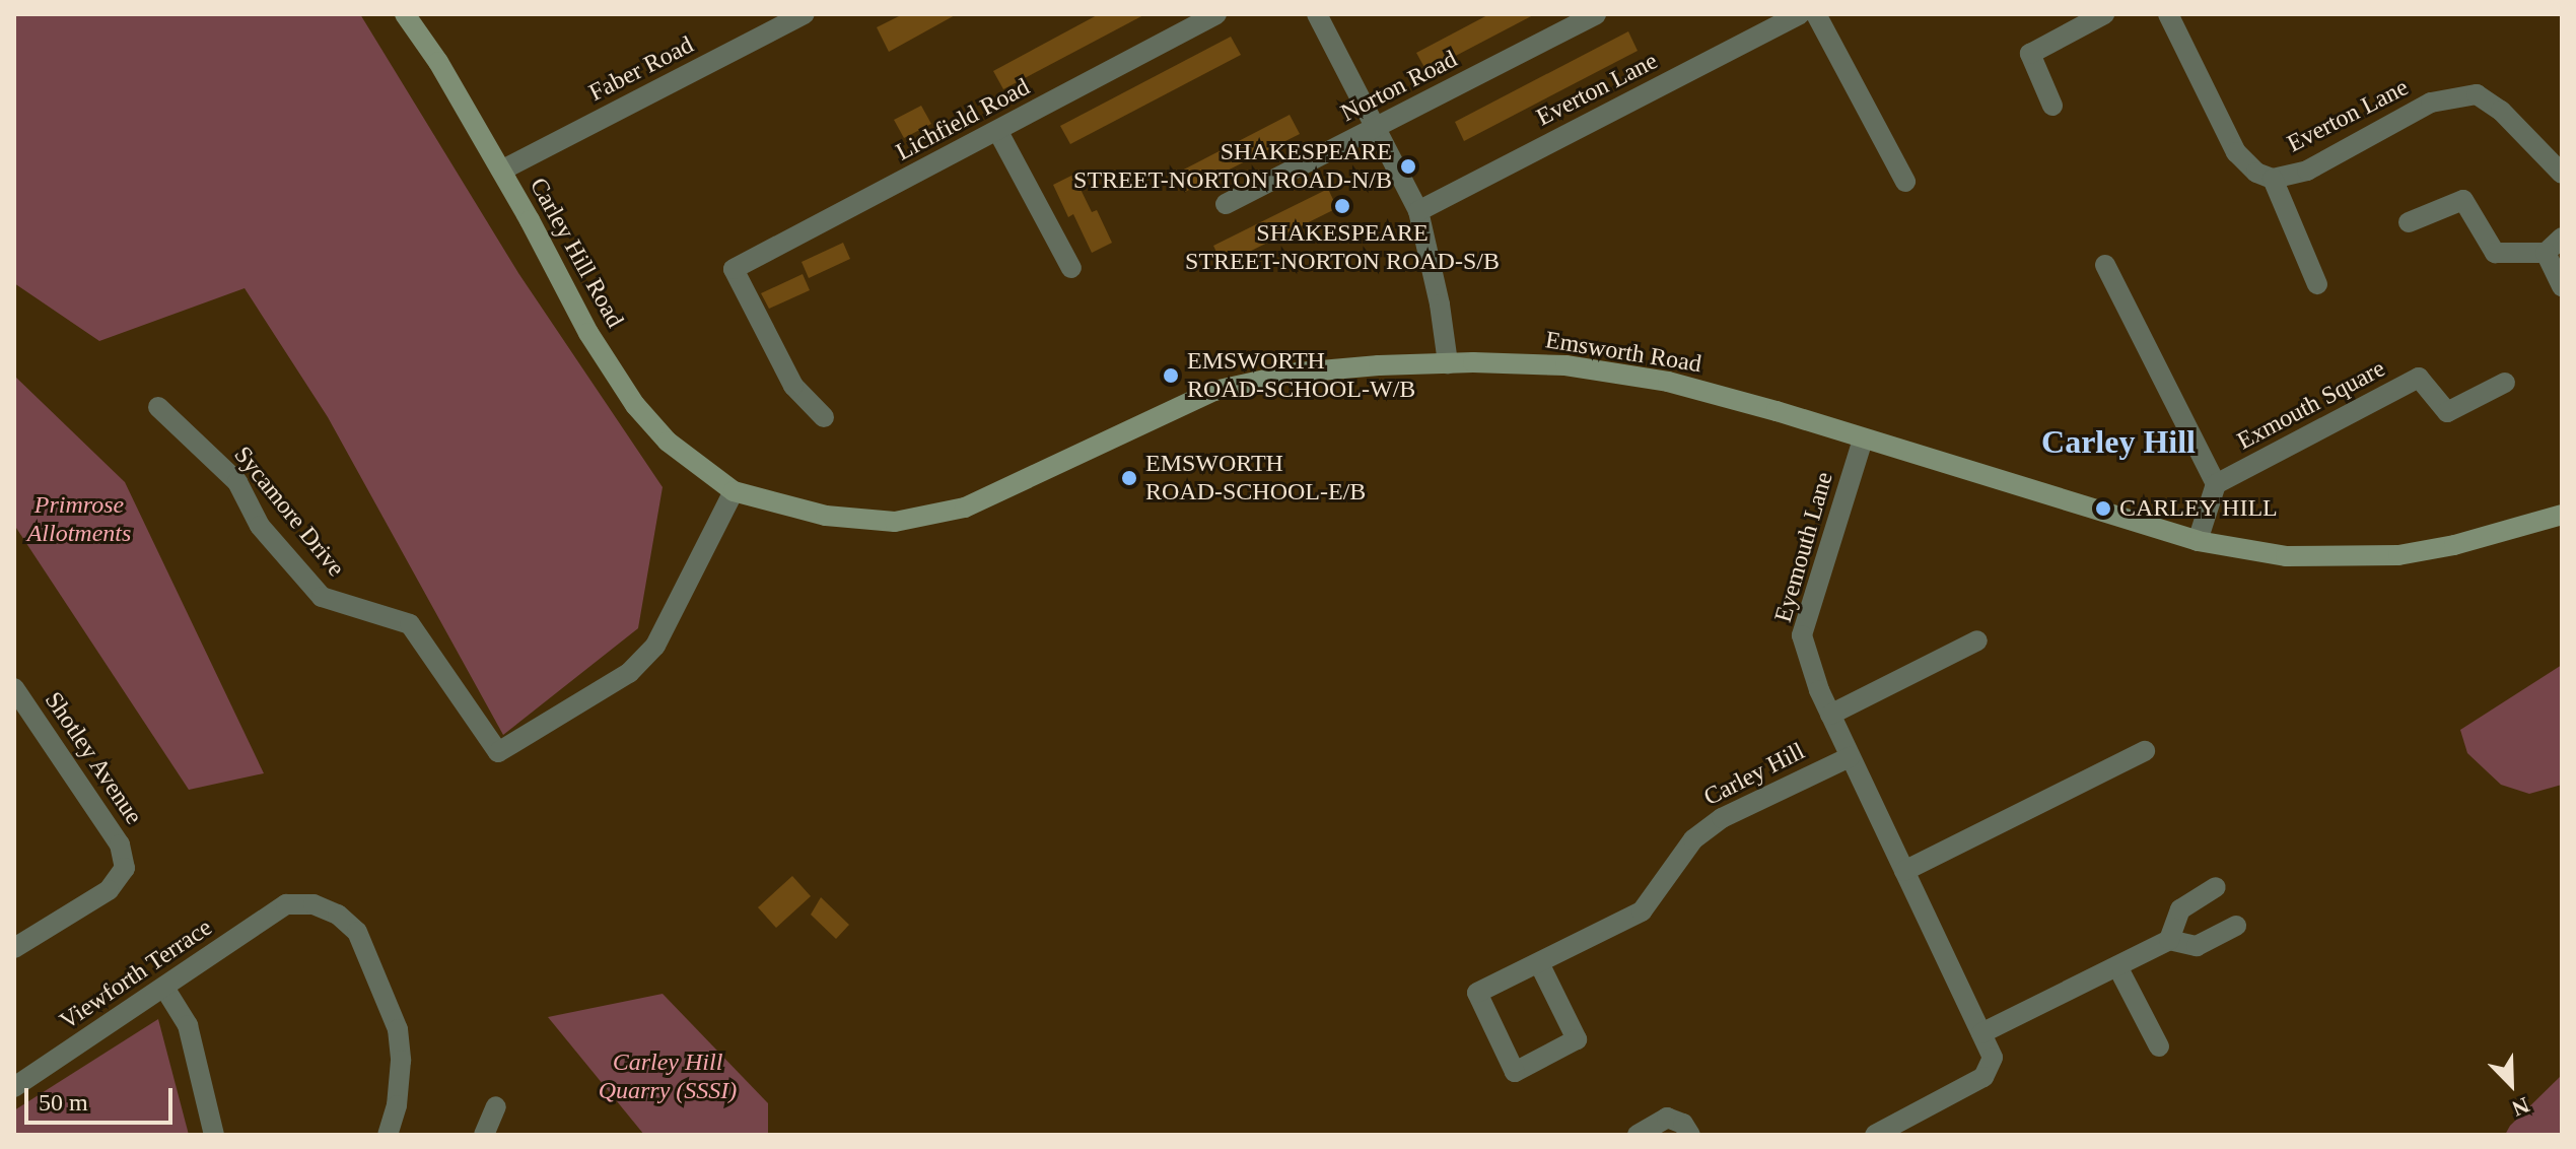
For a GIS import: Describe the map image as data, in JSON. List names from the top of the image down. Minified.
{"streets":{"street":["Faber Road","Norton Road","Everton Lane","Lichfield Road","Carley Hill Road","Emsworth Road","Exmouth Square","Sycamore Drive","Eyemouth Lane","Shotley Avenue","Carley Hill","Viewforth Terrace"]},"crossings":[["Faber Road","Carley Hill Road"],["Carley Hill Road","Emsworth Road"],["Carley Hill Road","Sycamore Drive"],["Emsworth Road","Sycamore Drive"],["Emsworth Road","Eyemouth Lane"],["Eyemouth Lane","Carley Hill"]],"districts":["Carley Hill"],"parks":["Primrose Allotments","Carley Hill Quarry (SSSI)"],"places":["SHAKESPEARE STREET-NORTON ROAD-N/B","SHAKESPEARE STREET-NORTON ROAD-S/B","EMSWORTH ROAD-SCHOOL-W/B","EMSWORTH ROAD-SCHOOL-E/B","CARLEY HILL"],"scale_bar":"50 m","north":"bottom right"}
